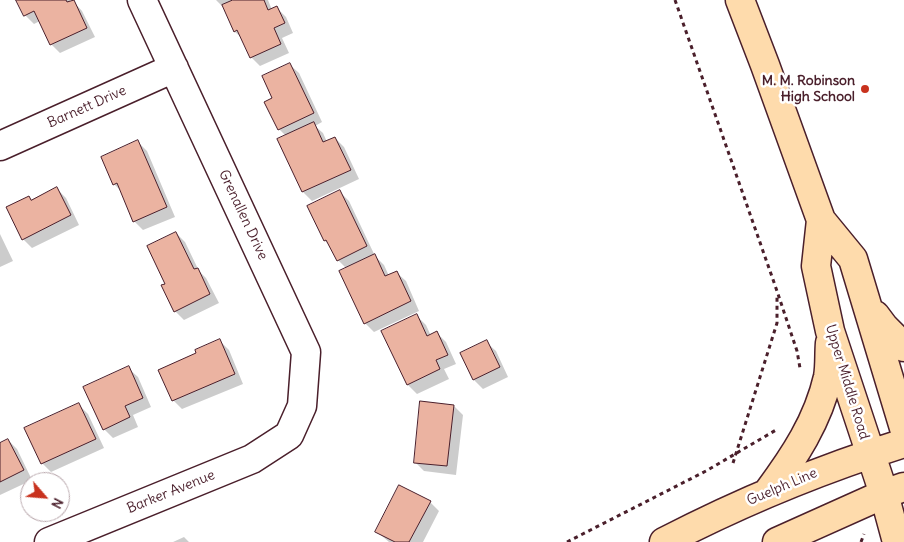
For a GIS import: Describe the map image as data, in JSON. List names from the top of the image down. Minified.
{"streets":{"main road":["Upper Middle Road","Guelph Line"],"street":["Barnett Drive","Grenallen Drive","Barker Avenue"]},"crossings":[["Barnett Drive","Grenallen Drive"],["Grenallen Drive","Barker Avenue"],["Upper Middle Road","Guelph Line"]],"places":["M. M. Robinson High School"],"north":"bottom right"}
